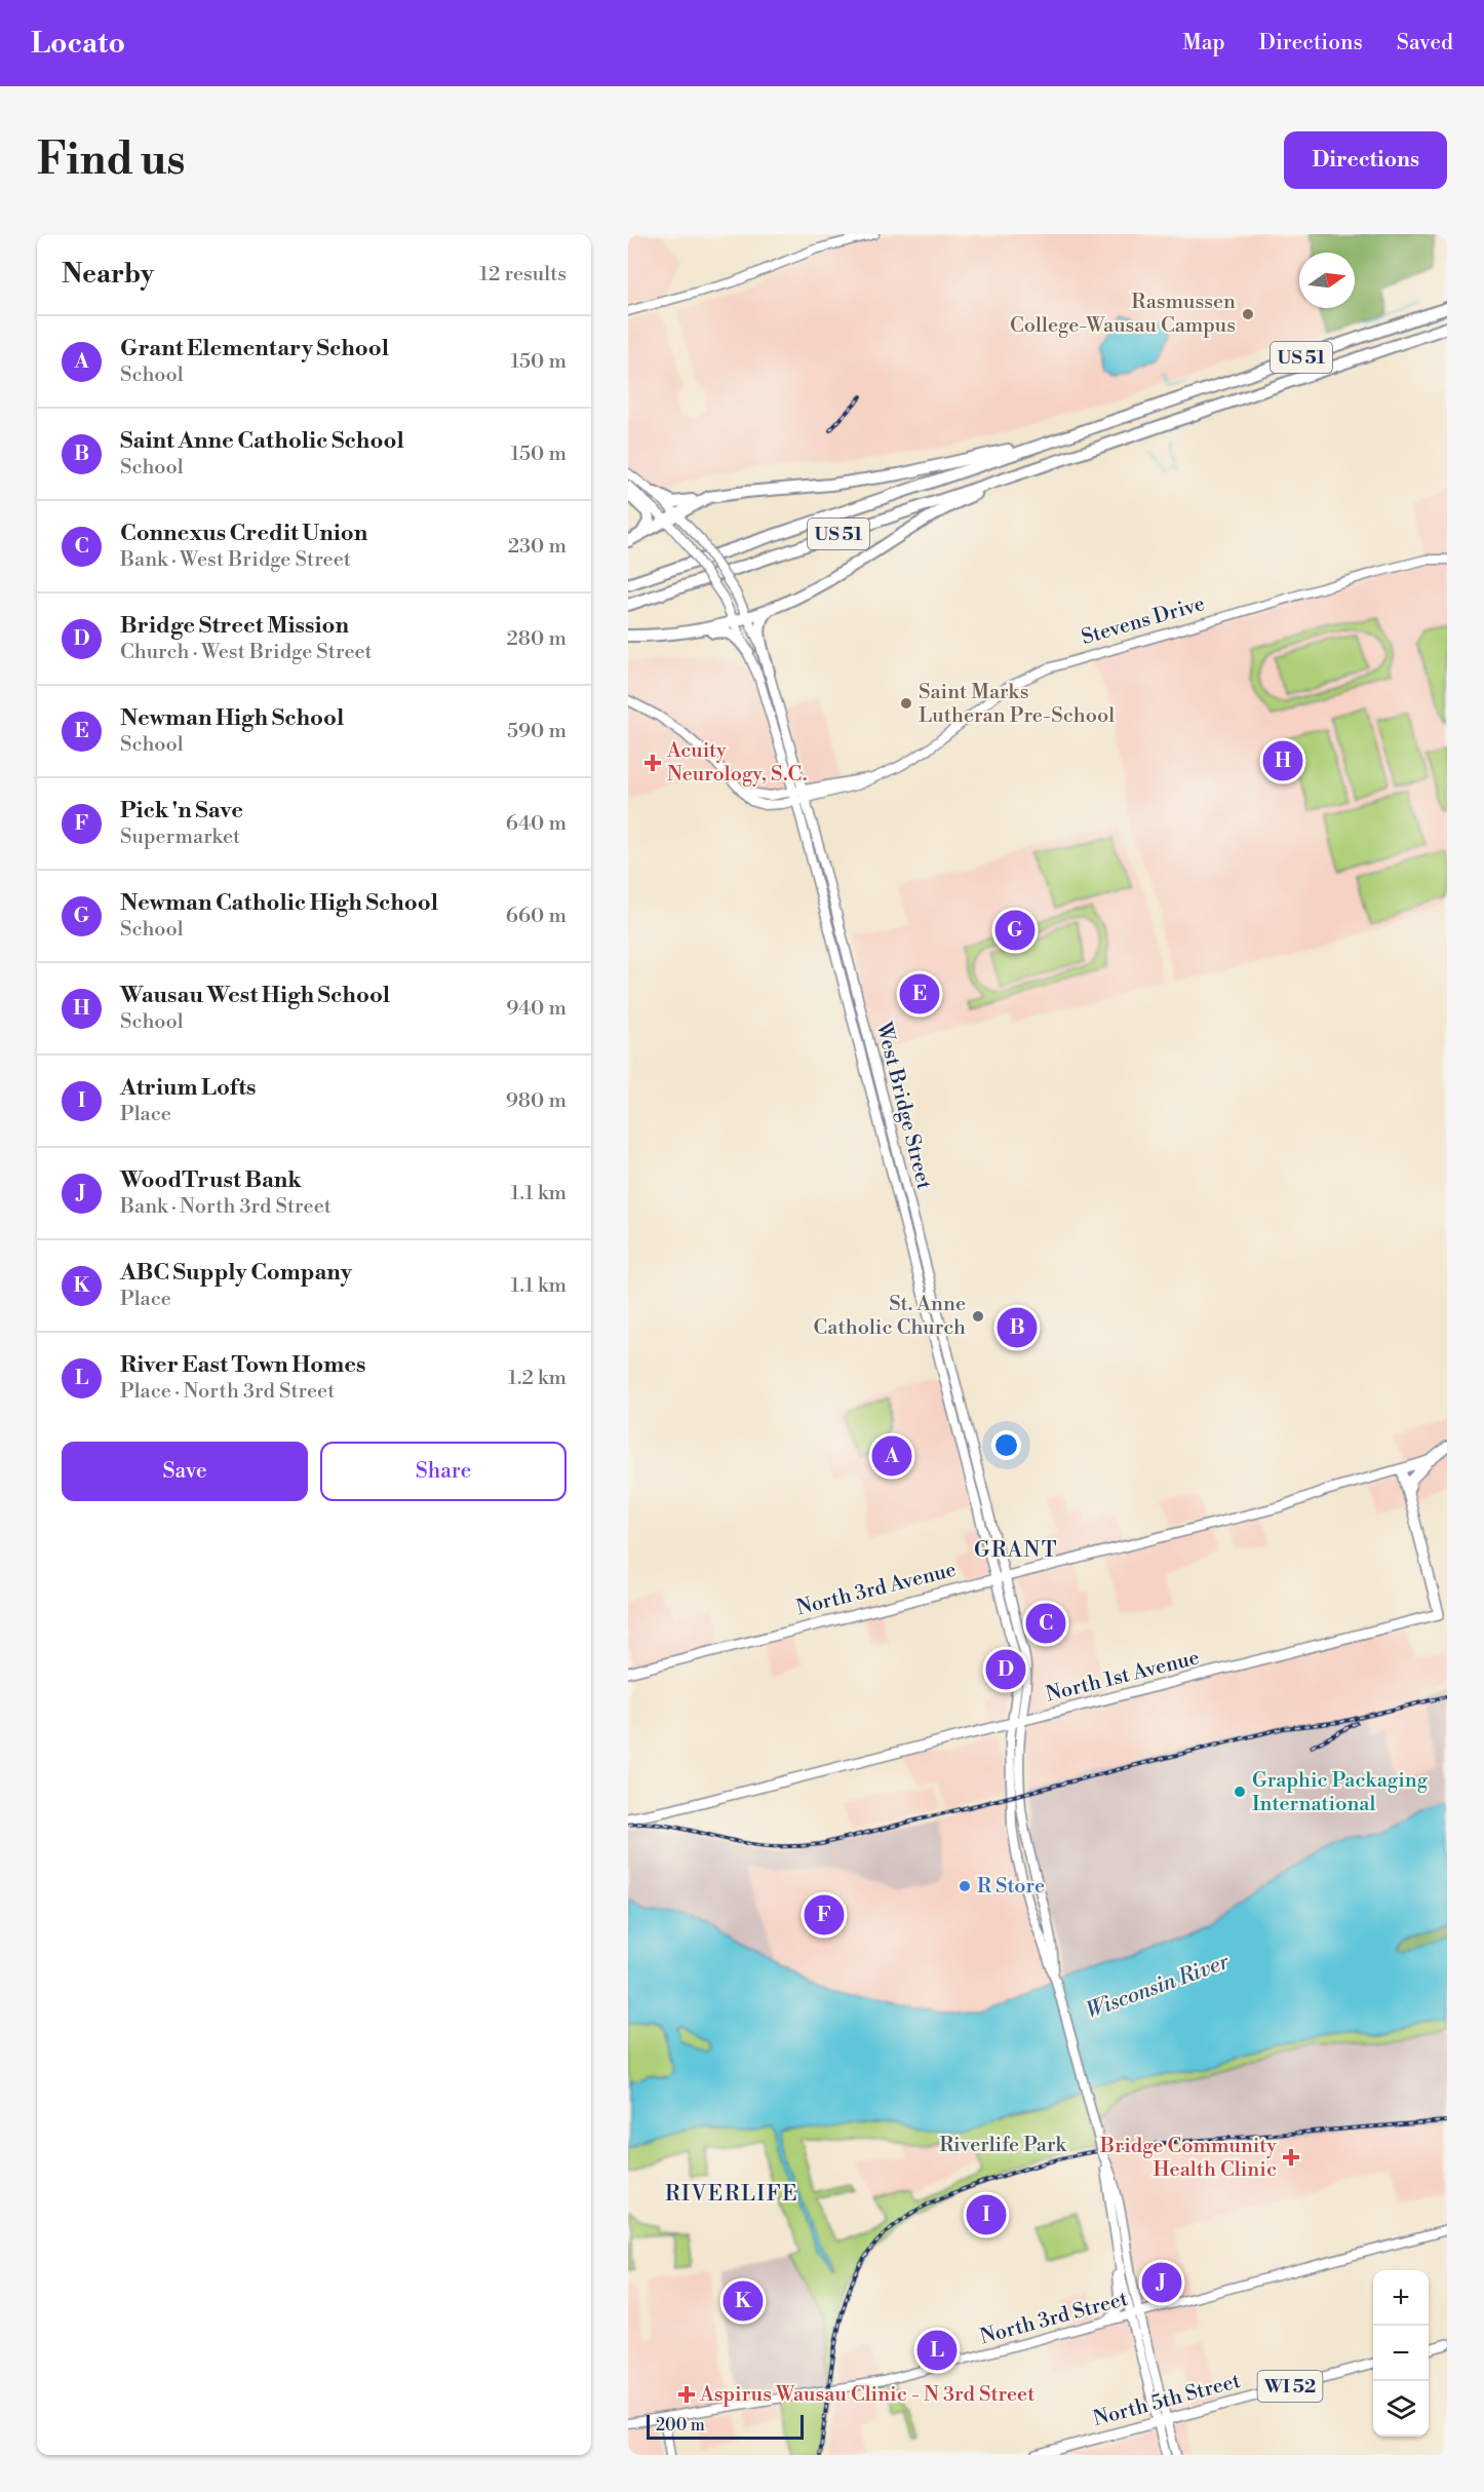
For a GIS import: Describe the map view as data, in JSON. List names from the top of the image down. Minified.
{"streets":{"highway":["US 51"],"main road":["Stevens Drive","West Bridge Street","North 3rd Avenue","North 1st Avenue","North 3rd Street","WI 52","North 5th Street"]},"crossings":[["Stevens Drive","West Bridge Street"],["West Bridge Street","North 3rd Avenue"],["West Bridge Street","North 1st Avenue"]],"districts":["GRANT","RIVERLIFE"],"water":["Wisconsin River"],"parks":["Riverlife Park"],"places":{"other":["Rasmussen College-Wausau Campus","Saint Marks Lutheran Pre-School","St. Anne Catholic Church","Graphic Packaging International","R Store"],"health":["Acuity Neurology, S.C.","Bridge Community Health Clinic","Aspirus Wausau Clinic - N 3rd Street"]},"scale_bar":"200 m","north":"right","page":{"header":"Locato","nav":["Map","Directions","Saved"],"buttons":["Directions",["Save","Share"]],"title":"Find us","heading":["Nearby","12 results"],"list":[{"mark":"A","name":"Grant Elementary School","note":"School","value":"150 m"},{"mark":"B","name":"Saint Anne Catholic School","note":"School","value":"150 m"},{"mark":"C","name":"Connexus Credit Union","note":"Bank · West Bridge Street","value":"230 m"},{"mark":"D","name":"Bridge Street Mission","note":"Church · West Bridge Street","value":"280 m"},{"mark":"E","name":"Newman High School","note":"School","value":"590 m"},{"mark":"F","name":"Pick 'n Save","note":"Supermarket","value":"640 m"},{"mark":"G","name":"Newman Catholic High School","note":"School","value":"660 m"},{"mark":"H","name":"Wausau West High School","note":"School","value":"940 m"},{"mark":"I","name":"Atrium Lofts","note":"Place","value":"980 m"},{"mark":"J","name":"WoodTrust Bank","note":"Bank · North 3rd Street","value":"1.1 km"},{"mark":"K","name":"ABC Supply Company","note":"Place","value":"1.1 km"},{"mark":"L","name":"River East Town Homes","note":"Place · North 3rd Street","value":"1.2 km"}],"pins":["H","G","E","B","A","C","D","F","I","J","K","L"],"map_buttons":["+","−"],"scale":"200 m"}}
